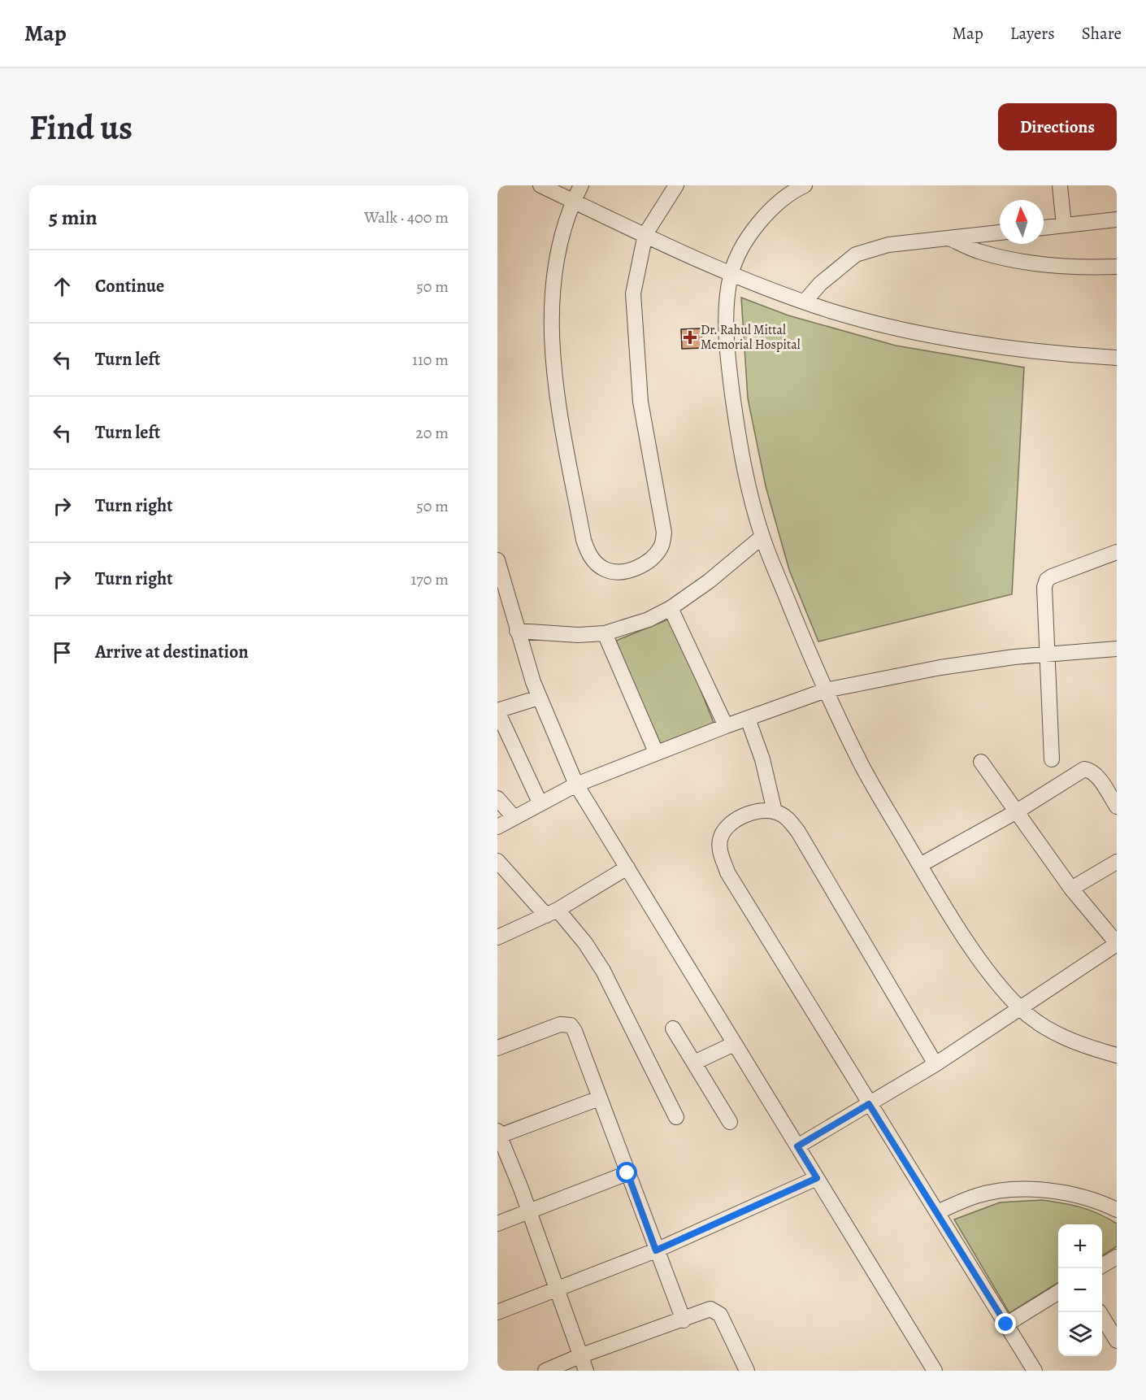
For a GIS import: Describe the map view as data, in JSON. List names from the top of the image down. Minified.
{"places":{"health":["Dr. Rahul Mittal Memorial Hospital"]},"north":"top","page":{"header":"Map","nav":["Map","Layers","Share"],"buttons":"Directions","title":"Find us","heading":["5 min","Walk · 400 m"],"list":[["Continue","50 m"],["Turn left","110 m"],["Turn left","20 m"],["Turn right","50 m"],["Turn right","170 m"],"Arrive at destination"],"map_buttons":["+","−"]}}
